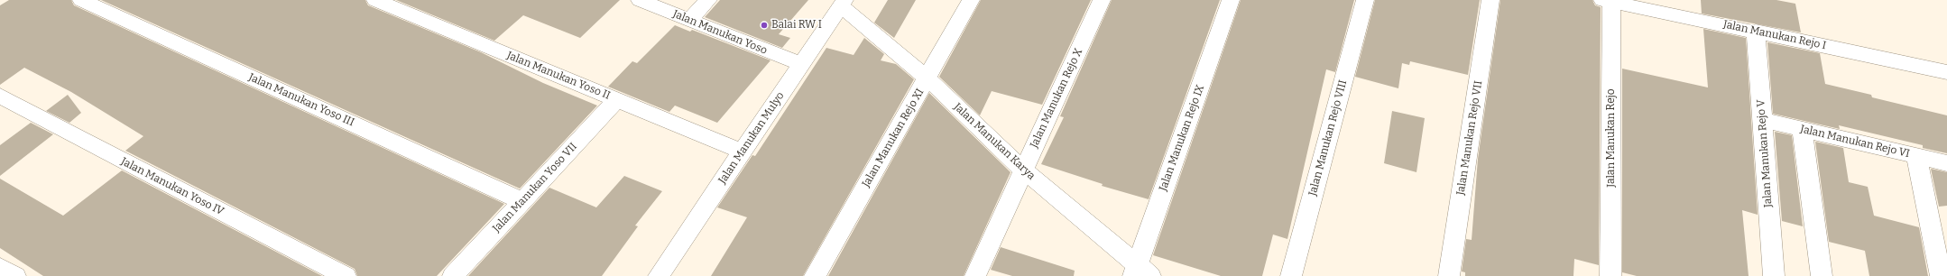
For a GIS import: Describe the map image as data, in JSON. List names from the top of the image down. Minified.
{"streets":{"street":["Jalan Manukan Yoso","Jalan Manukan Rejo I","Jalan Manukan Yoso II","Jalan Manukan Rejo X","Jalan Manukan Yoso III","Jalan Manukan Mulyo","Jalan Manukan Rejo XI","Jalan Manukan Rejo IX","Jalan Manukan Rejo VIII","Jalan Manukan Rejo VII","Jalan Manukan Rejo","Jalan Manukan Karya","Jalan Manukan Rejo VI","Jalan Manukan Rejo V","Jalan Manukan Yoso IV","Jalan Manukan Yoso VII"]},"crossings":[["Jalan Manukan Yoso","Jalan Manukan Mulyo"],["Jalan Manukan Rejo I","Jalan Manukan Rejo"],["Jalan Manukan Rejo I","Jalan Manukan Rejo V"],["Jalan Manukan Yoso II","Jalan Manukan Mulyo"],["Jalan Manukan Yoso II","Jalan Manukan Yoso VII"],["Jalan Manukan Rejo X","Jalan Manukan Karya"],["Jalan Manukan Yoso III","Jalan Manukan Yoso VII"],["Jalan Manukan Mulyo","Jalan Manukan Karya"],["Jalan Manukan Rejo XI","Jalan Manukan Karya"],["Jalan Manukan Rejo IX","Jalan Manukan Karya"],["Jalan Manukan Rejo VI","Jalan Manukan Rejo V"]],"places":["Balai RW I"]}
